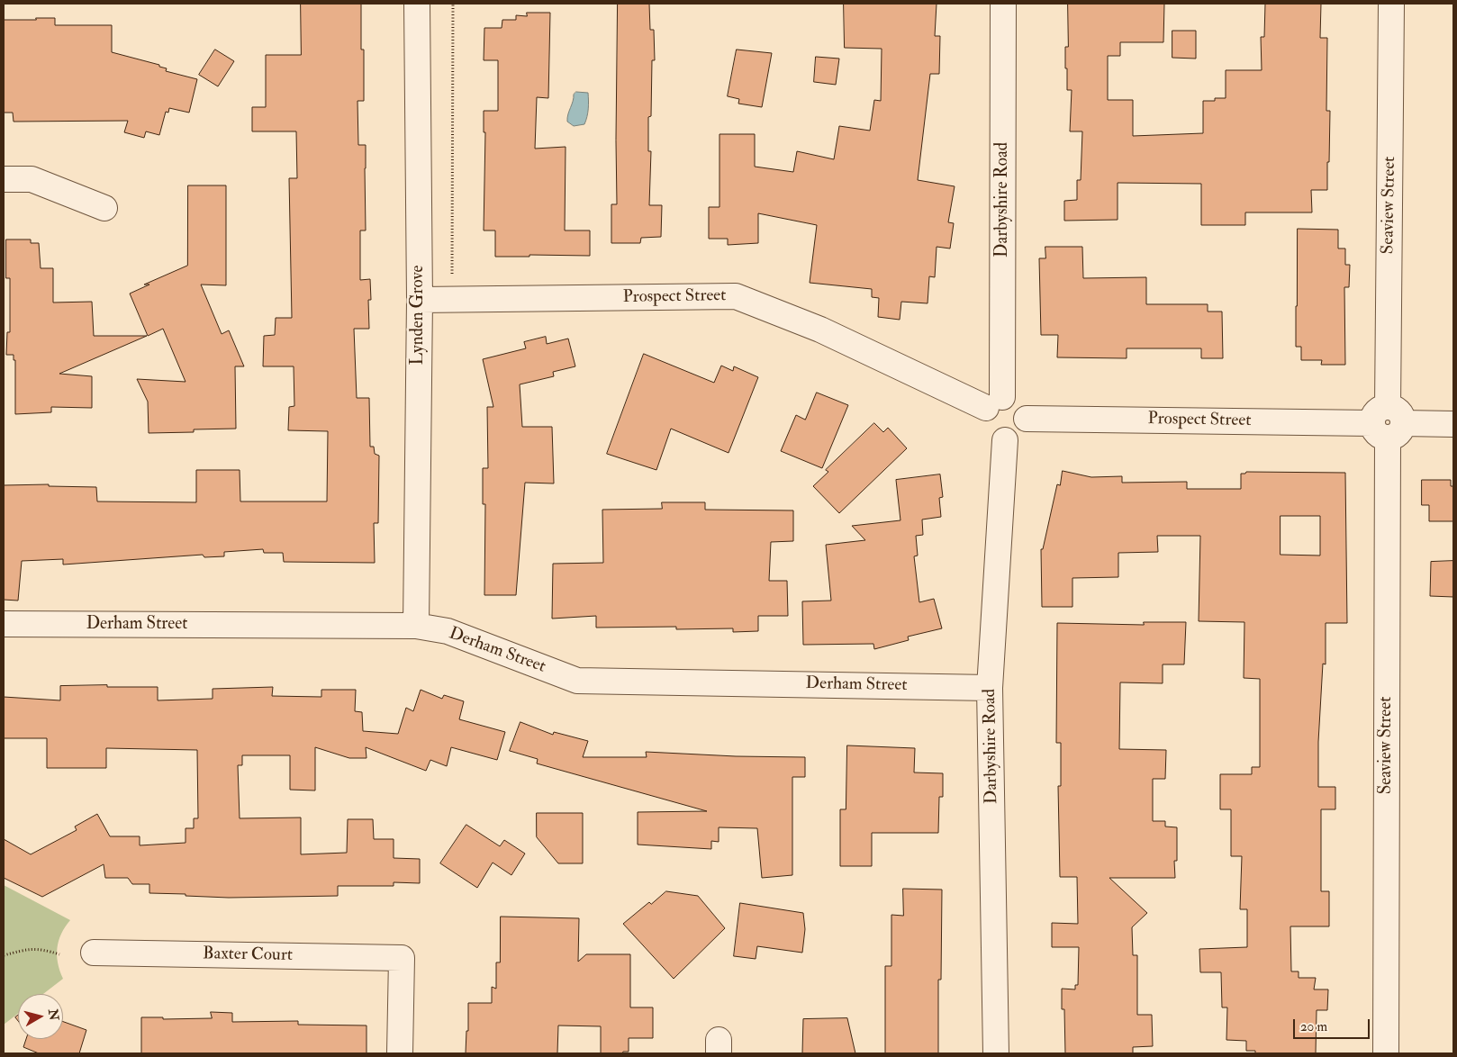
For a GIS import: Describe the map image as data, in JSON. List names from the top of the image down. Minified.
{"streets":{"street":["Darbyshire Road","Seaview Street","Prospect Street","Lynden Grove","Derham Street","Baxter Court"]},"crossings":[["Darbyshire Road","Prospect Street"],["Darbyshire Road","Derham Street"],["Seaview Street","Prospect Street"],["Prospect Street","Lynden Grove"],["Lynden Grove","Derham Street"]],"scale_bar":"20 m","north":"right"}
